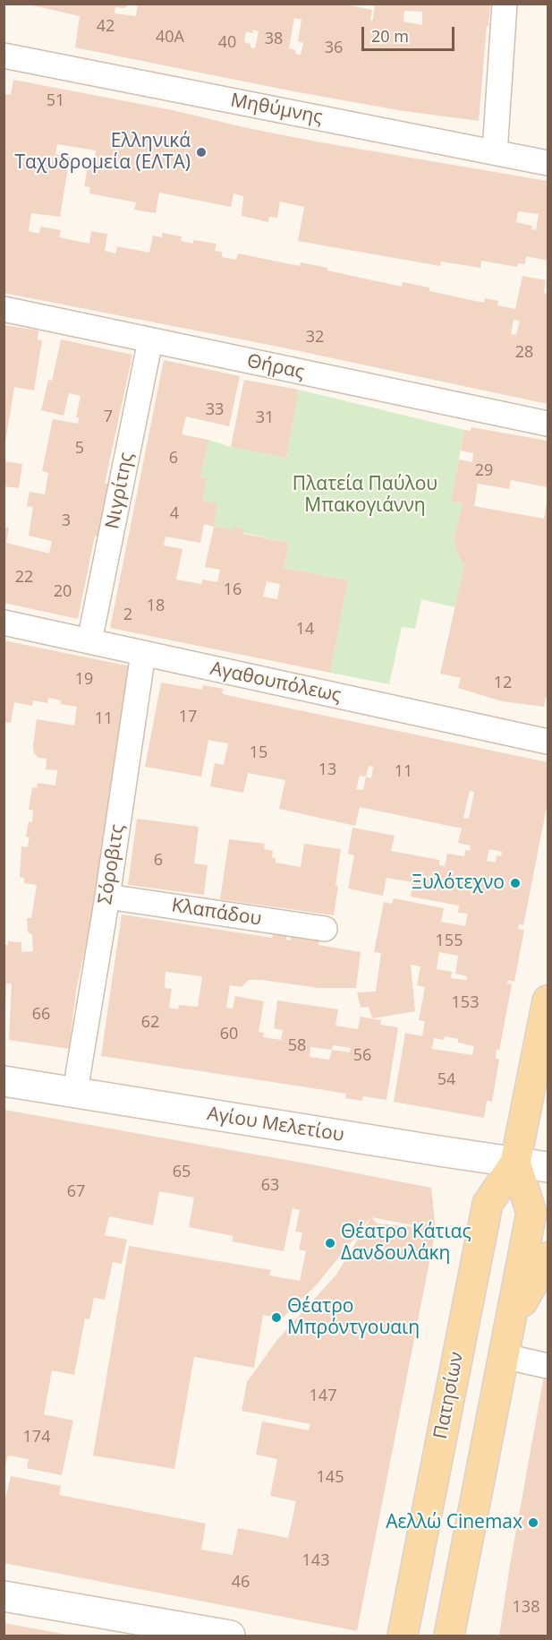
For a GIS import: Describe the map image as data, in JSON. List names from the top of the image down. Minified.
{"streets":{"main road":["Αγίου Μελετίου","Πατησίων"],"street":["Μηθύμνης","Θήρας","Νιγρίτης","Αγαθουπόλεως","Σόροβιτς","Κλαπάδου"]},"crossings":[["Θήρας","Νιγρίτης"],["Νιγρίτης","Αγαθουπόλεως"],["Αγαθουπόλεως","Σόροβιτς"],["Σόροβιτς","Κλαπάδου"],["Αγίου Μελετίου","Πατησίων"]],"parks":["Πλατεία Παύλου Μπακογιάννη"],"places":["Ελληνικά Ταχυδρομεία (ΕΛΤΑ)","Ξυλότεχνο","Θέατρο Κάτιας Δανδουλάκη","Θέατρο Μπρόντγουαιη","Αελλώ Cinemax"],"house_numbers":["42","40Α","38","40","36","51","32","28","33","7","31","5","6","29","4","3","22","16","20","18","2","14","19","12","17","11","15","13","11","6","155","153","66","62","60","58","56","54","65","63","67","147","174","145","143","46","138"],"scale_bar":"20 m"}
